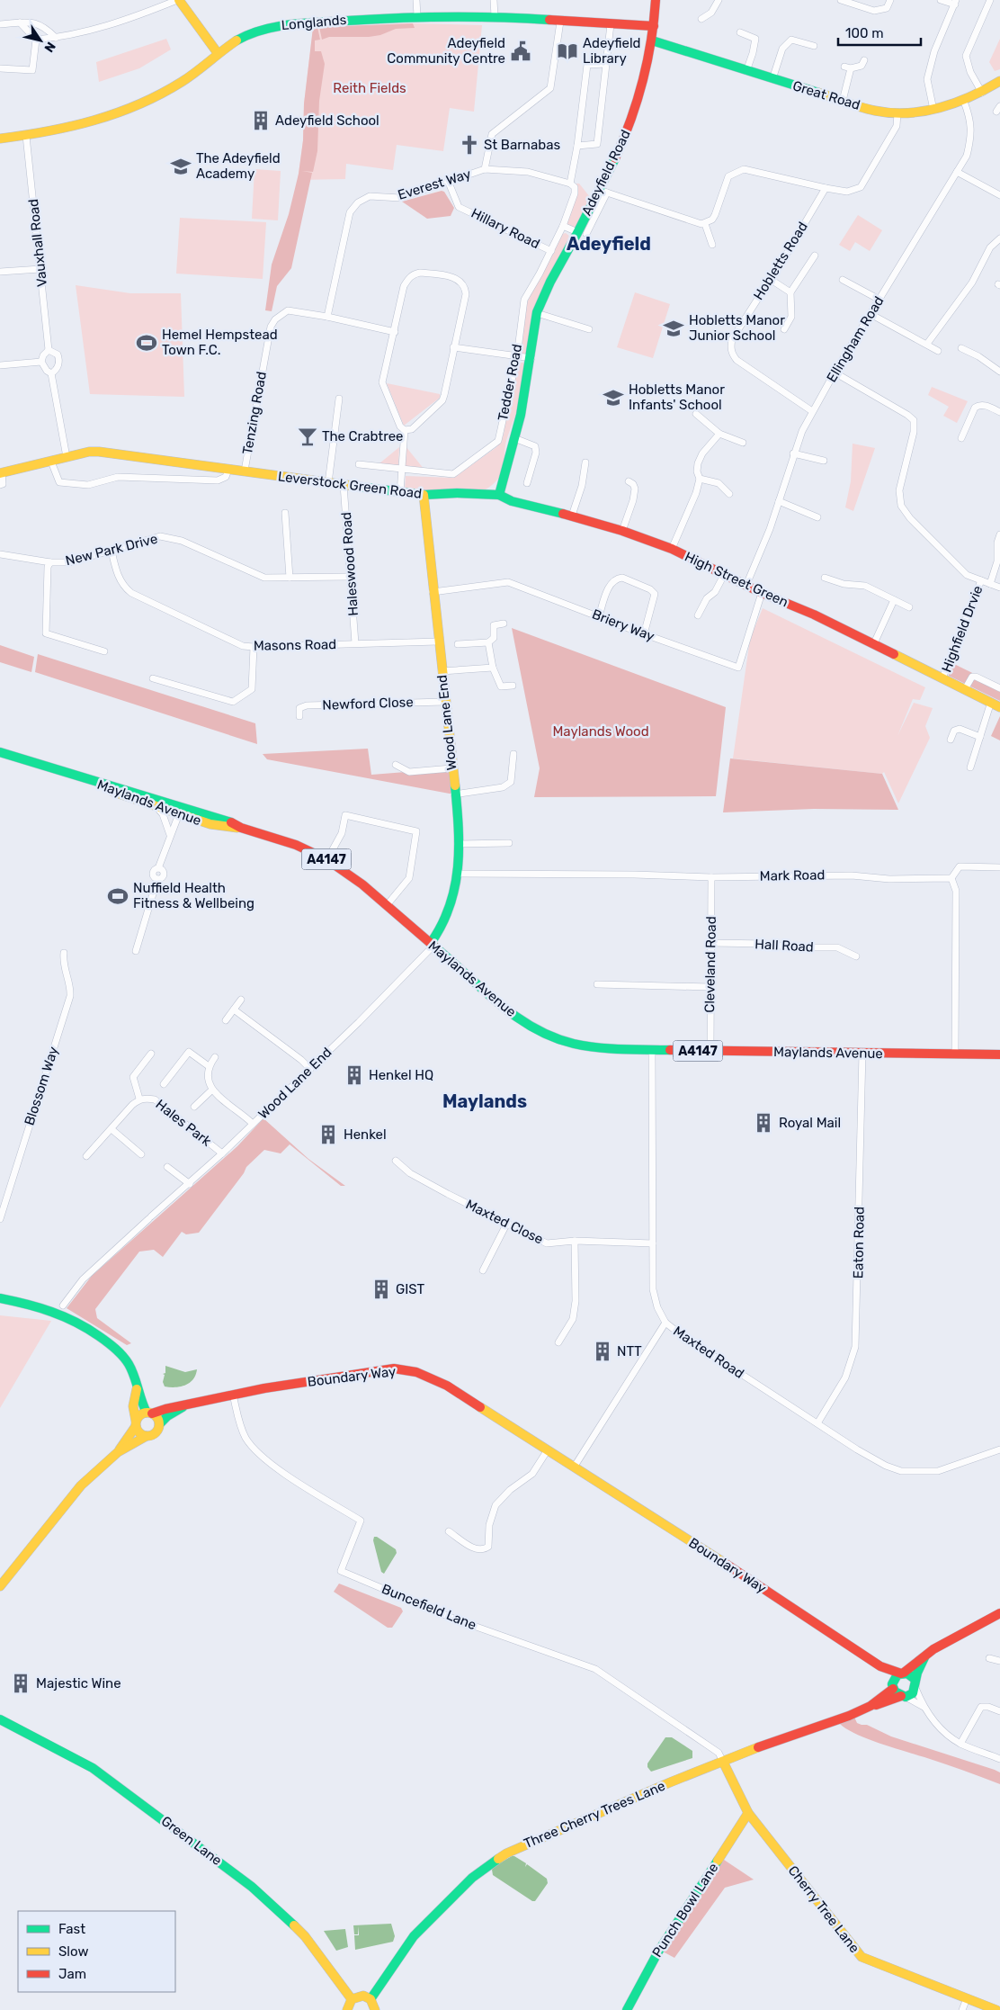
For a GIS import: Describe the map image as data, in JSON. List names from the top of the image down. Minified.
{"streets":{"street":["Longlands","Great Road","Adeyfield Road","Everest Way","Hillary Road","Vauxhall Road","Hobletts Road","Ellingham Road","Tedder Road","Tenzing Road","Leverstock Green Road","New Park Drive","Haleswood Road","High Street Green","Briery Way","Highfield Drvie","Masons Road","Newford Close","Wood Lane End","Maylands Avenue","A4147","Mark Road","Hall Road","Cleveland Road","Blossom Way","Hales Park","Maxted Close","Eaton Road","Maxted Road","Boundary Way","Buncefield Lane","Three Cherry Trees Lane","Green Lane","Cherry Tree Lane","Punch Bowl Lane"]},"crossings":[["Longlands","Adeyfield Road"],["Longlands","Vauxhall Road"],["Great Road","Adeyfield Road"],["Great Road","Ellingham Road"],["Adeyfield Road","Leverstock Green Road"],["Adeyfield Road","High Street Green"],["Everest Way","Hillary Road"],["Everest Way","Tedder Road"],["Everest Way","Tenzing Road"],["Hillary Road","Tedder Road"],["Vauxhall Road","Leverstock Green Road"],["Hobletts Road","Ellingham Road"],["Ellingham Road","High Street Green"],["Tenzing Road","Leverstock Green Road"],["Leverstock Green Road","Haleswood Road"],["Leverstock Green Road","High Street Green"],["Leverstock Green Road","Wood Lane End"],["New Park Drive","Haleswood Road"],["New Park Drive","Masons Road"],["Haleswood Road","Masons Road"],["High Street Green","Briery Way"],["High Street Green","Highfield Drvie"],["Briery Way","Wood Lane End"],["Masons Road","Wood Lane End"],["Newford Close","Wood Lane End"],["Wood Lane End","Maylands Avenue"],["Wood Lane End","Mark Road"],["Wood Lane End","Hales Park"],["Maylands Avenue","Cleveland Road"],["Maylands Avenue","Eaton Road"],["Maylands Avenue","Maxted Road"],["Mark Road","Cleveland Road"],["Hall Road","Cleveland Road"],["Maxted Close","Maxted Road"],["Eaton Road","Maxted Road"],["Boundary Way","Buncefield Lane"],["Boundary Way","Three Cherry Trees Lane"],["Buncefield Lane","Three Cherry Trees Lane"],["Buncefield Lane","Cherry Tree Lane"],["Three Cherry Trees Lane","Cherry Tree Lane"],["Cherry Tree Lane","Punch Bowl Lane"]],"districts":["Adeyfield","Maylands"],"parks":["Reith Fields","Maylands Wood"],"places":{"public building":["Adeyfield Community Centre"],"library":["Adeyfield Library"],"building":["Adeyfield School","Henkel HQ","Royal Mail","Henkel","GIST","NTT","Majestic Wine"],"church":["St Barnabas"],"school or university":["The Adeyfield Academy","Hobletts Manor Junior School","Hobletts Manor Infants' School"],"sports":["Hemel Hempstead Town F.C.","Nuffield Health Fitness & Wellbeing"],"bar":["The Crabtree"]},"legend":["Fast","Slow","Jam"],"scale_bar":"100 m","north":"bottom right"}
